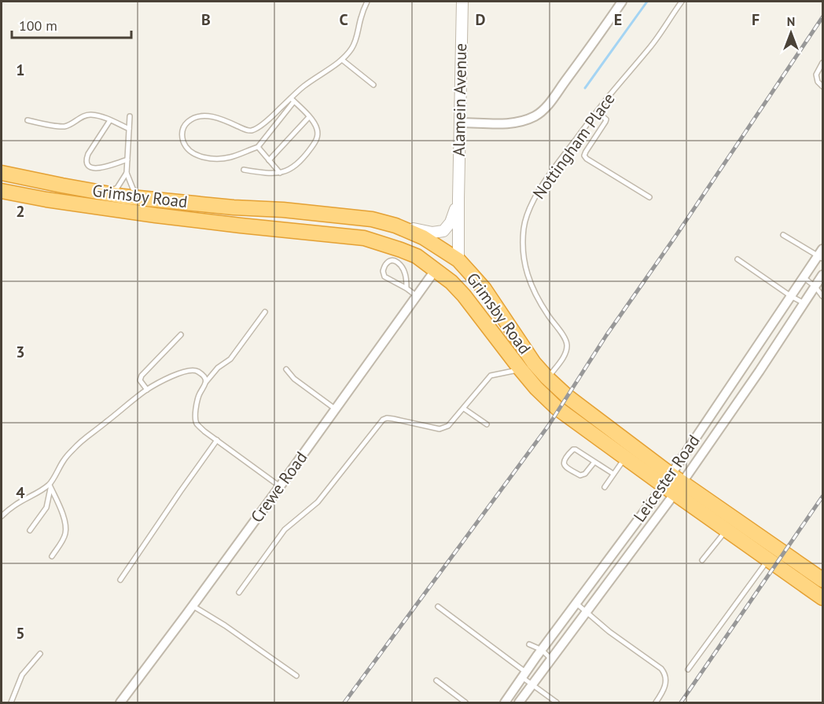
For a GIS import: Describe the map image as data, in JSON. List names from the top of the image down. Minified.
{"streets":{"highway":["Grimsby Road"],"street":["Alamein Avenue","Leicester Road","Crewe Road"],"lane":["Nottingham Place"]},"crossings":[["Alamein Avenue","Grimsby Road"],["Nottingham Place","Grimsby Road"],["Grimsby Road","Leicester Road"],["Grimsby Road","Crewe Road"]],"scale_bar":"100 m","north":"top","grid":{"columns":["B","C","D","E","F"],"rows":["1","2","3","4","5"]}}
